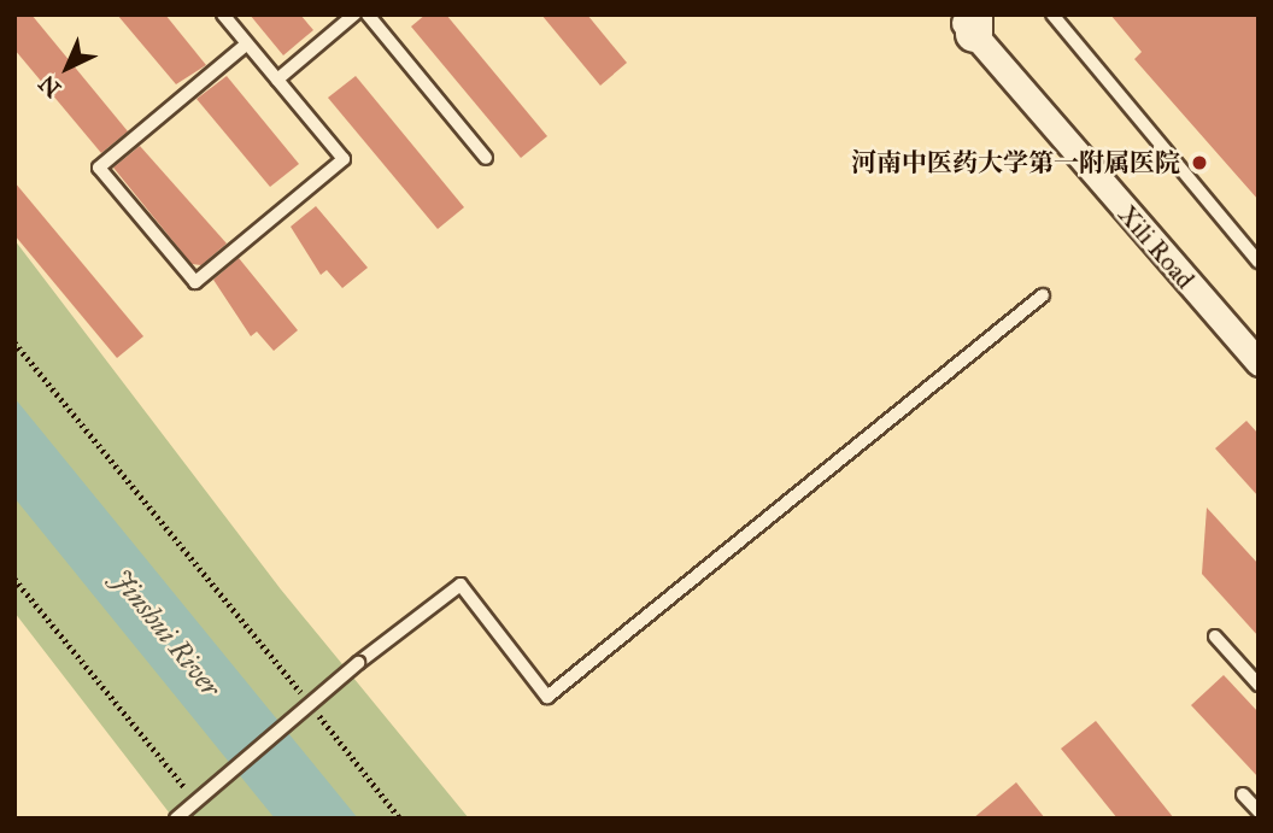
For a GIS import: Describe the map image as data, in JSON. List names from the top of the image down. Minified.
{"streets":{"street":["Xili Road"]},"water":["Jinshui River"],"places":["河南中医药大学第一附属医院"],"north":"bottom left"}
